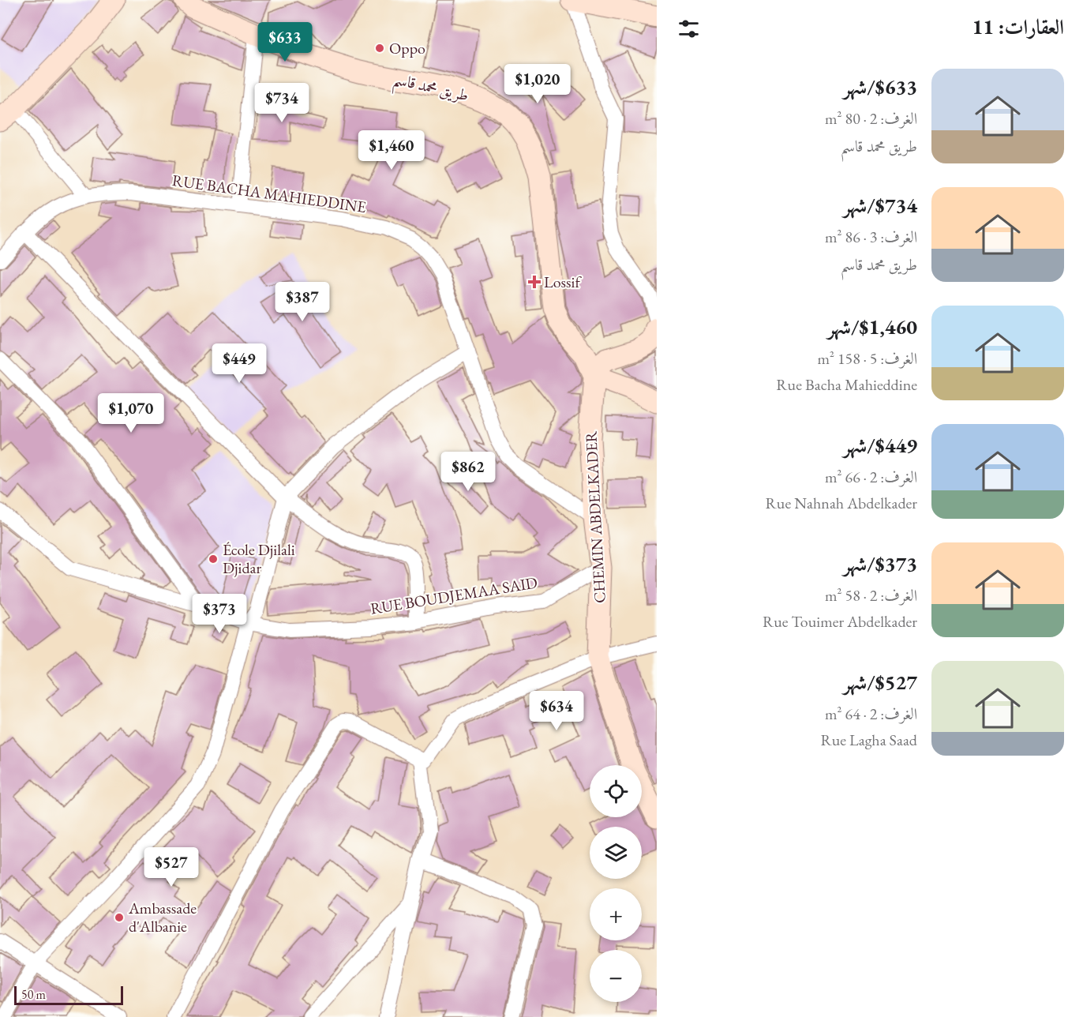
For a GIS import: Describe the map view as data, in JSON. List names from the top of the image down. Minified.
{"streets":{"street":["طريق محمد قاسم","RUE BACHA MAHIEDDINE","CHEMIN ABDELKADER","RUE BOUDJEMAA SAID"]},"crossings":[["طريق محمد قاسم","CHEMIN ABDELKADER"],["RUE BACHA MAHIEDDINE","CHEMIN ABDELKADER"],["CHEMIN ABDELKADER","RUE BOUDJEMAA SAID"]],"places":{"other":["Oppo","École Djilali Djidar","Ambassade d'Albanie"],"health":["Lossif"]},"scale_bar":"50 m","page":{"heading":"العقارات: 11","price":["$633","$1,020","$734","$1,460","$387","$449","$1,070","$862","$373","$634","$527"],"list":[{"name":"$633/شهر","note":"الغرف: 2 · 80 m² · طريق محمد قاسم"},{"name":"$734/شهر","note":"الغرف: 3 · 86 m² · طريق محمد قاسم"},{"name":"$1,460/شهر","note":"الغرف: 5 · 158 m² · Rue Bacha Mahieddine"},{"name":"$449/شهر","note":"الغرف: 2 · 66 m² · Rue Nahnah Abdelkader"},{"name":"$373/شهر","note":"الغرف: 2 · 58 m² · Rue Touimer Abdelkader"},{"name":"$527/شهر","note":"الغرف: 2 · 64 m² · Rue Lagha Saad"}],"map_buttons":["+","−"],"scale":"50 m"}}
